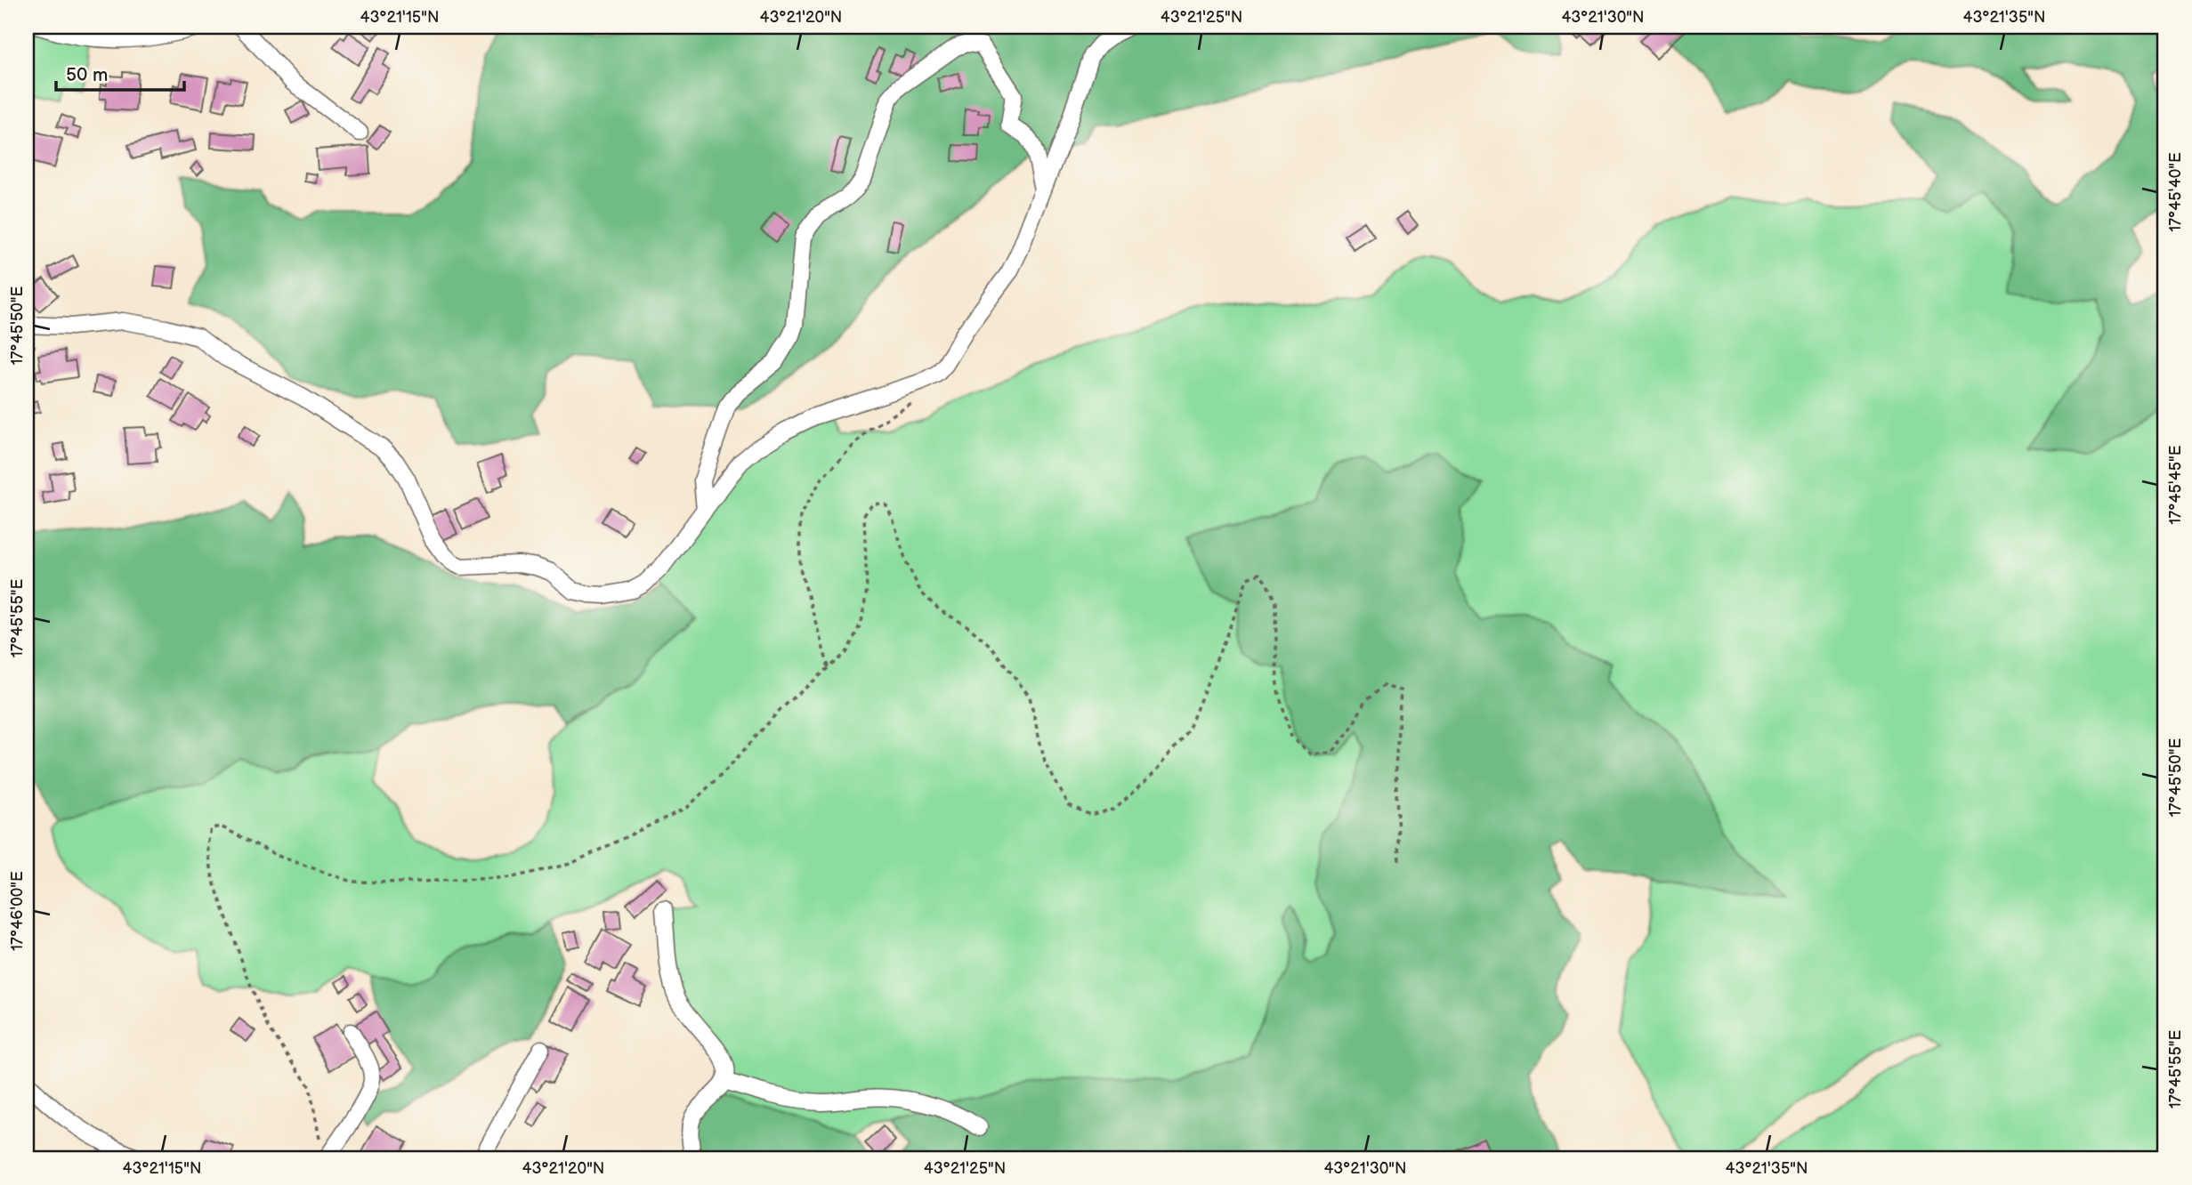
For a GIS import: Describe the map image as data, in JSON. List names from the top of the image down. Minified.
{"scale_bar":"50 m","coordinates":["43°21'15\"N","43°21'20\"N","43°21'25\"N","43°21'30\"N","43°21'35\"N","17°45'40\"E","17°45'50\"E","17°45'45\"E","17°45'55\"E","17°46'00\"E"]}
